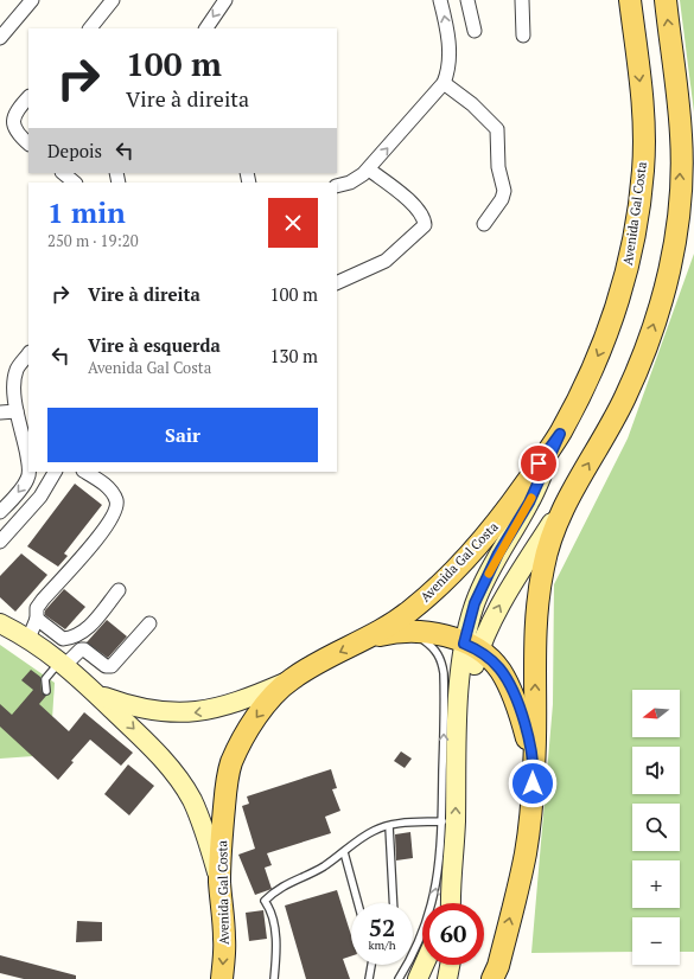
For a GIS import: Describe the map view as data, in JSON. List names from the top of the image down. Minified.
{"streets":{"main road":["Avenida Gal Costa"]},"north":"left","page":{"turn":["100 m","Vire à direita"],"then":"Depois","heading":["1 min","250 m · 19:20"],"list":[{"name":"Vire à direita","value":"100 m"},{"name":"Vire à esquerda","note":"Avenida Gal Costa","value":"130 m"}],"buttons":"Sair","map_buttons":["+","−"],"speed":"52 km/h","limit":"60"}}
